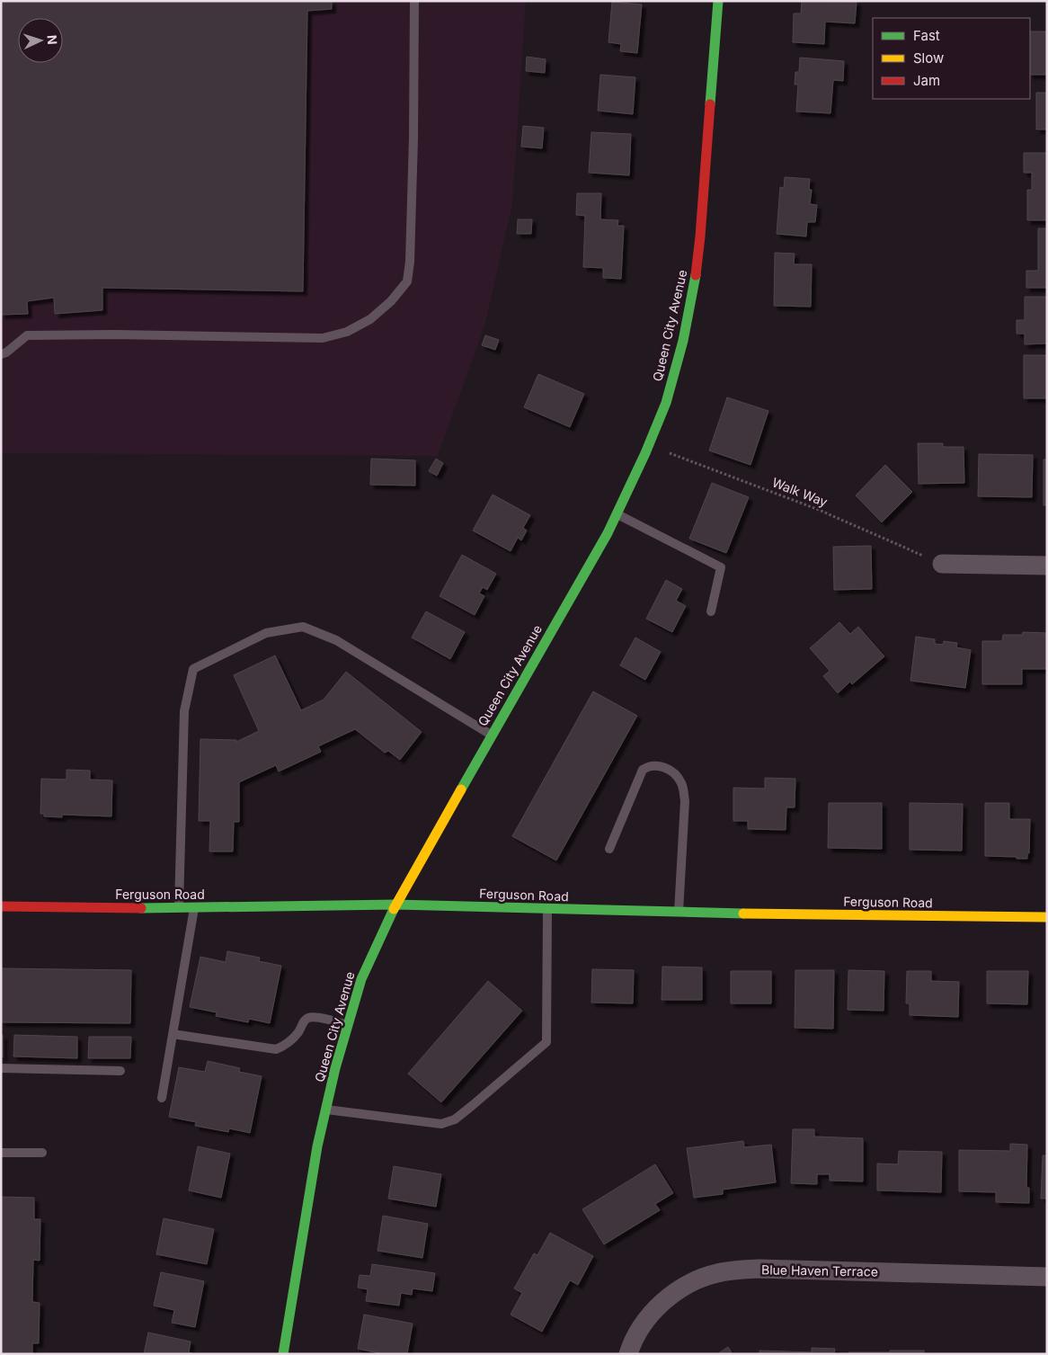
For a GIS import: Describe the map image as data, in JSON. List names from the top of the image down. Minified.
{"streets":{"main road":["Queen City Avenue","Ferguson Road"],"street":["Blue Haven Terrace"],"path":["Walk Way"]},"crossings":[["Queen City Avenue","Walk Way"],["Queen City Avenue","Ferguson Road"]],"legend":["Fast","Slow","Jam"],"north":"right"}
